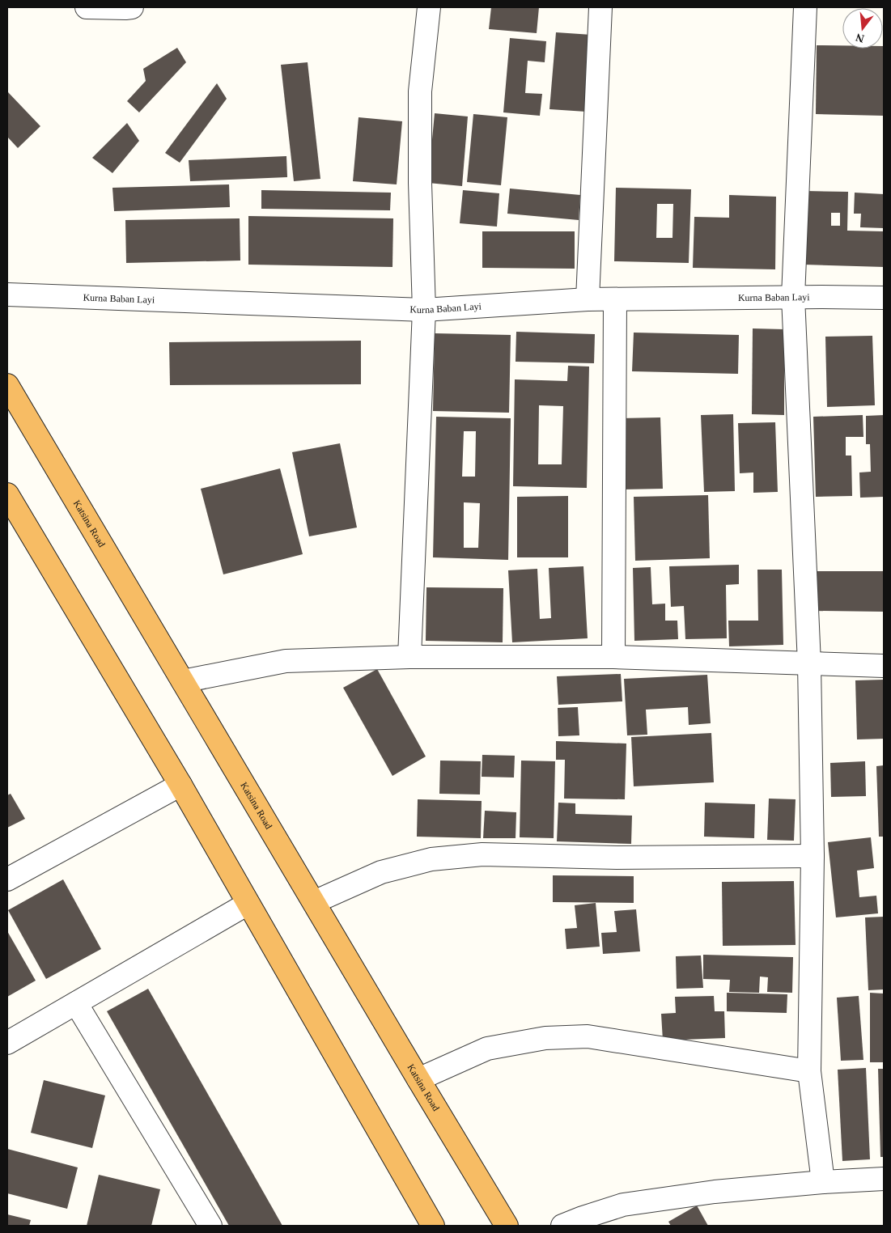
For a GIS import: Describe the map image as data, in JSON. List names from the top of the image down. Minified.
{"streets":{"highway":["Katsina Road"],"street":["Kurna Baban Layi"]},"north":"bottom"}
